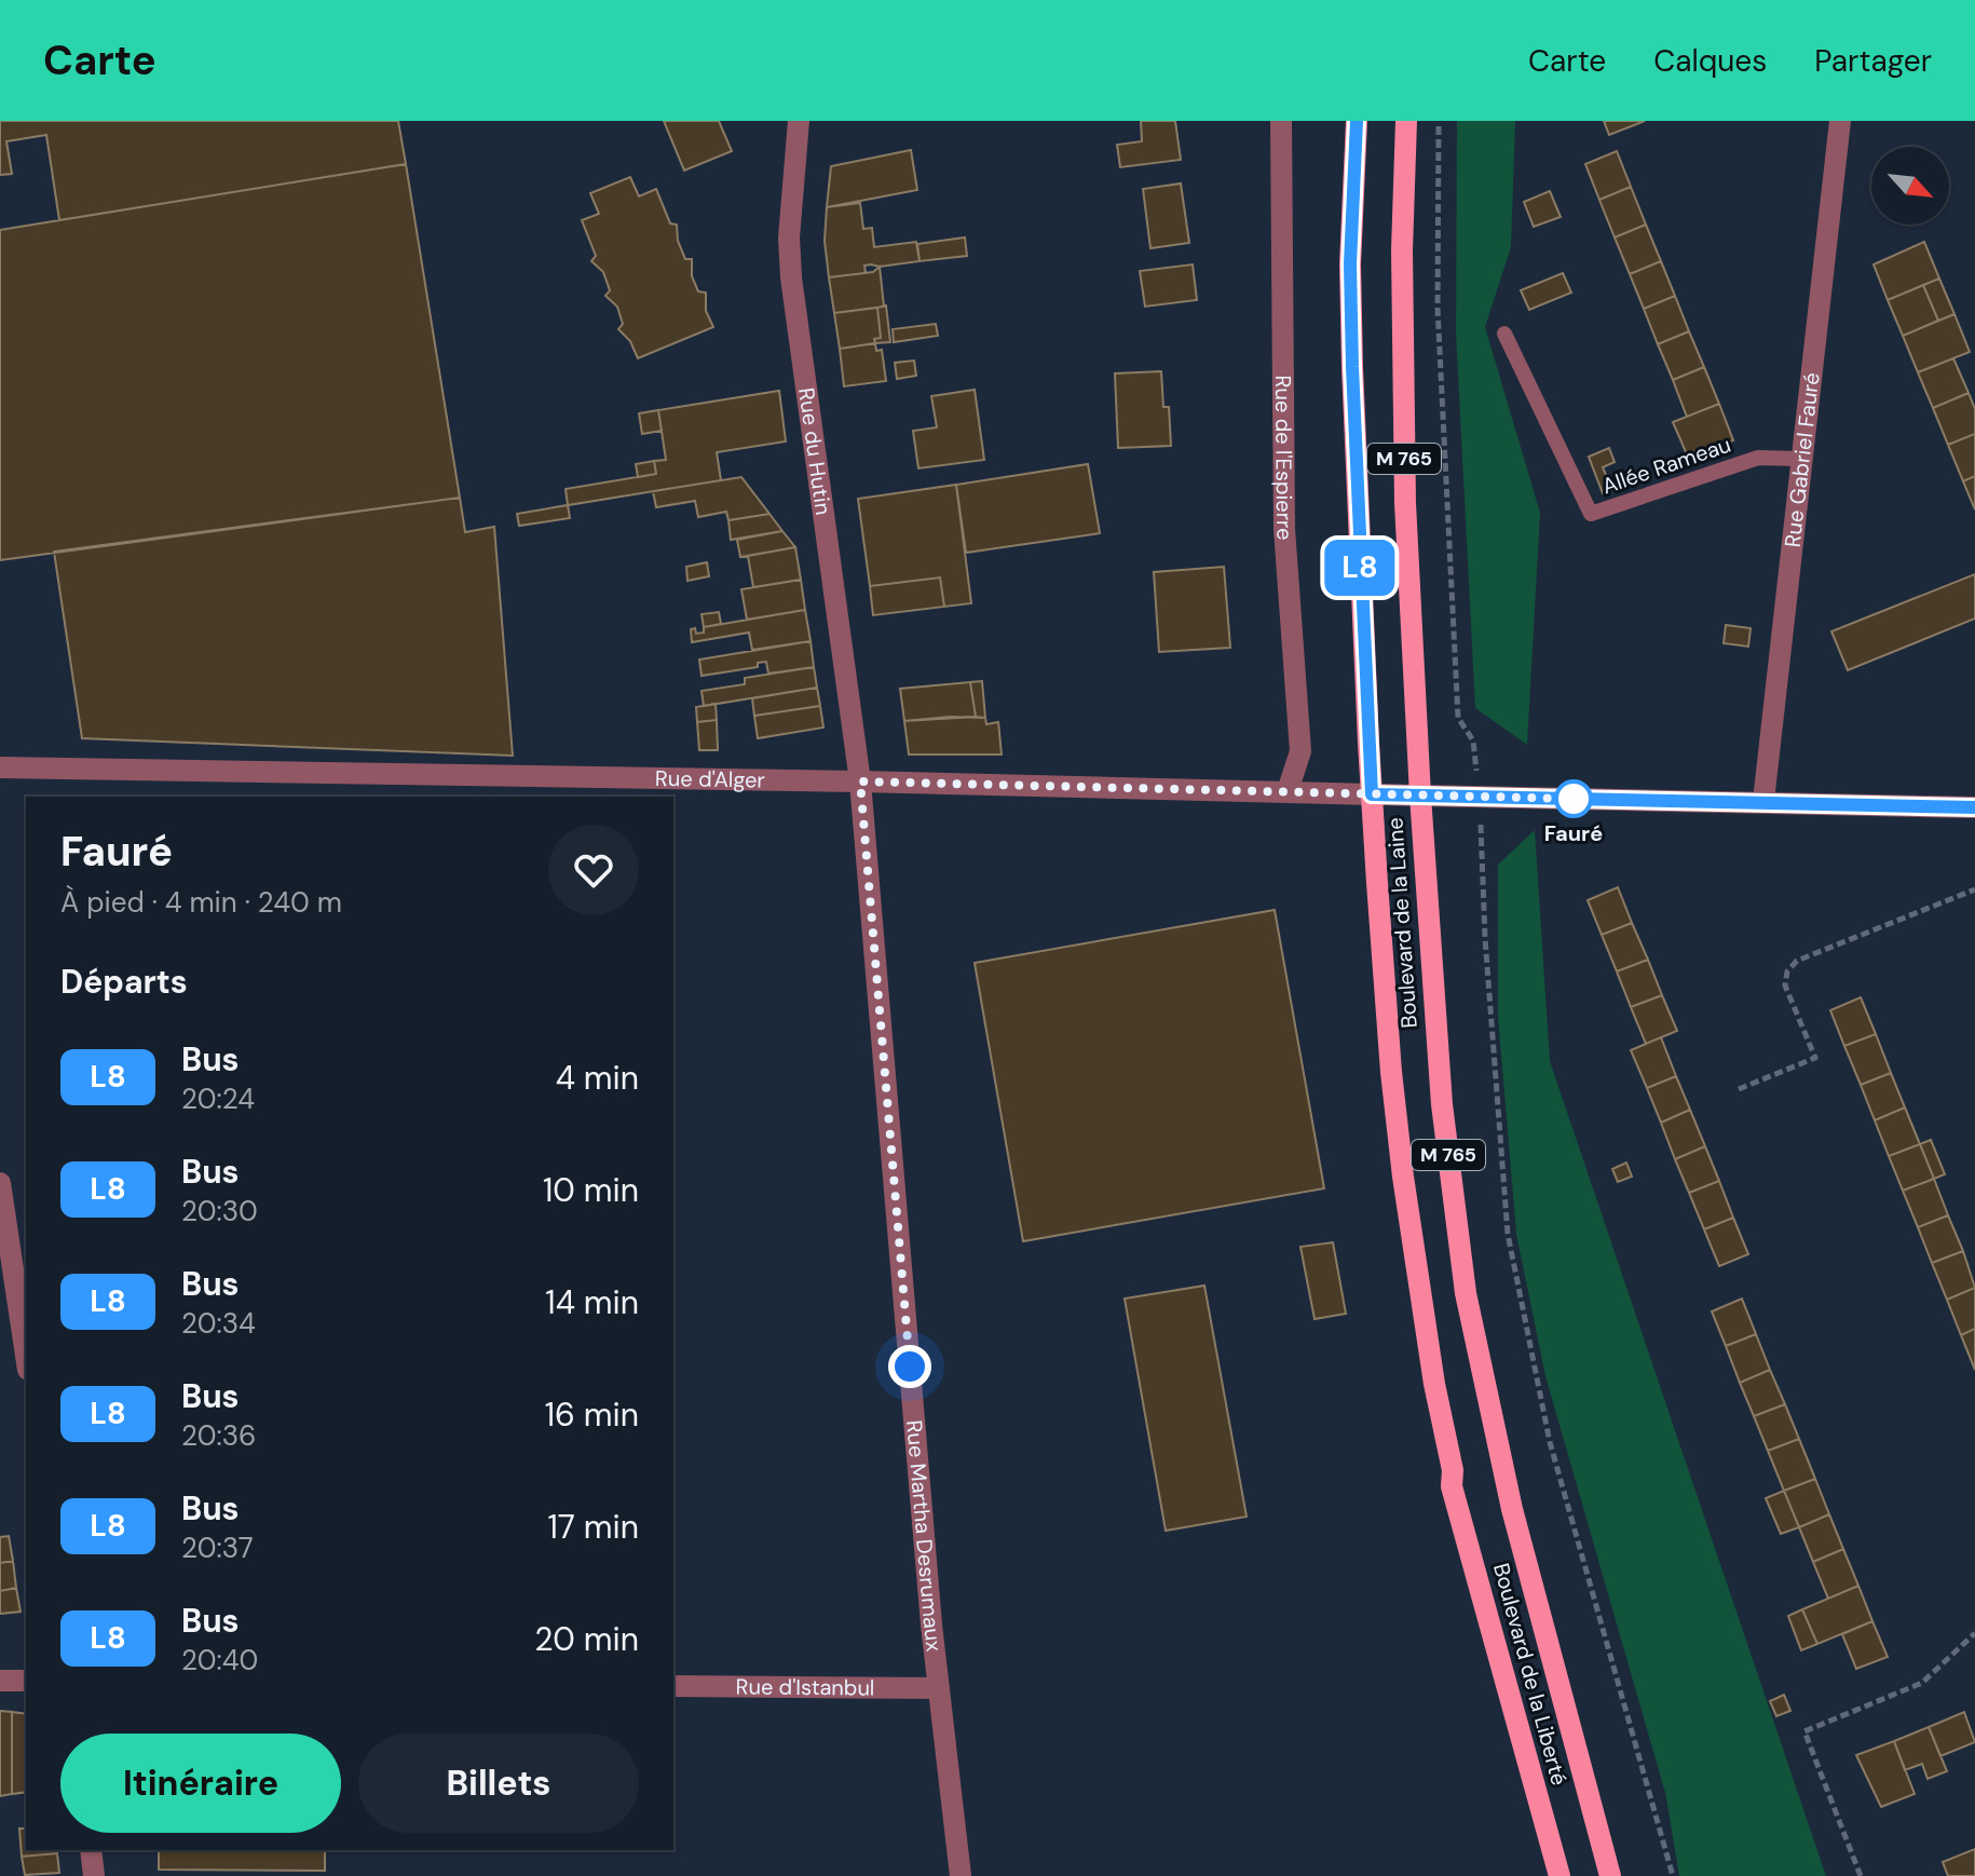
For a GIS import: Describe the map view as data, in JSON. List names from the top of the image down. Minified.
{"streets":{"main road":["M 765","Boulevard de la Laine","Boulevard de la Liberté"],"street":["Rue du Hutin","Rue de l'Espierre","Rue Gabriel Fauré","Rue d'Alger","Rue Martha Desrumaux","Rue d'Istanbul"],"lane":["Allée Rameau"]},"crossings":[["Rue du Hutin","Rue d'Alger"],["Rue du Hutin","Rue Martha Desrumaux"],["Rue de l'Espierre","Rue d'Alger"],["Rue Gabriel Fauré","Allée Rameau"],["Rue Gabriel Fauré","Rue d'Alger"],["Rue d'Alger","Boulevard de la Laine"],["Rue d'Alger","Rue Martha Desrumaux"],["Boulevard de la Laine","Boulevard de la Liberté"],["Rue Martha Desrumaux","Rue d'Istanbul"]],"places":["Fauré"],"lines":["bus line L8"],"north":"bottom right","page":{"header":"Carte","nav":["Carte","Calques","Partager"],"on_map":"L8","heading":[["Fauré","À pied · 4 min · 240 m"],"Départs"],"list":[{"mark":"L8","name":"Bus","note":"20:24","value":"4 min"},{"mark":"L8","name":"Bus","note":"20:30","value":"10 min"},{"mark":"L8","name":"Bus","note":"20:34","value":"14 min"},{"mark":"L8","name":"Bus","note":"20:36","value":"16 min"},{"mark":"L8","name":"Bus","note":"20:37","value":"17 min"},{"mark":"L8","name":"Bus","note":"20:40","value":"20 min"}],"buttons":["Itinéraire","Billets"]}}
